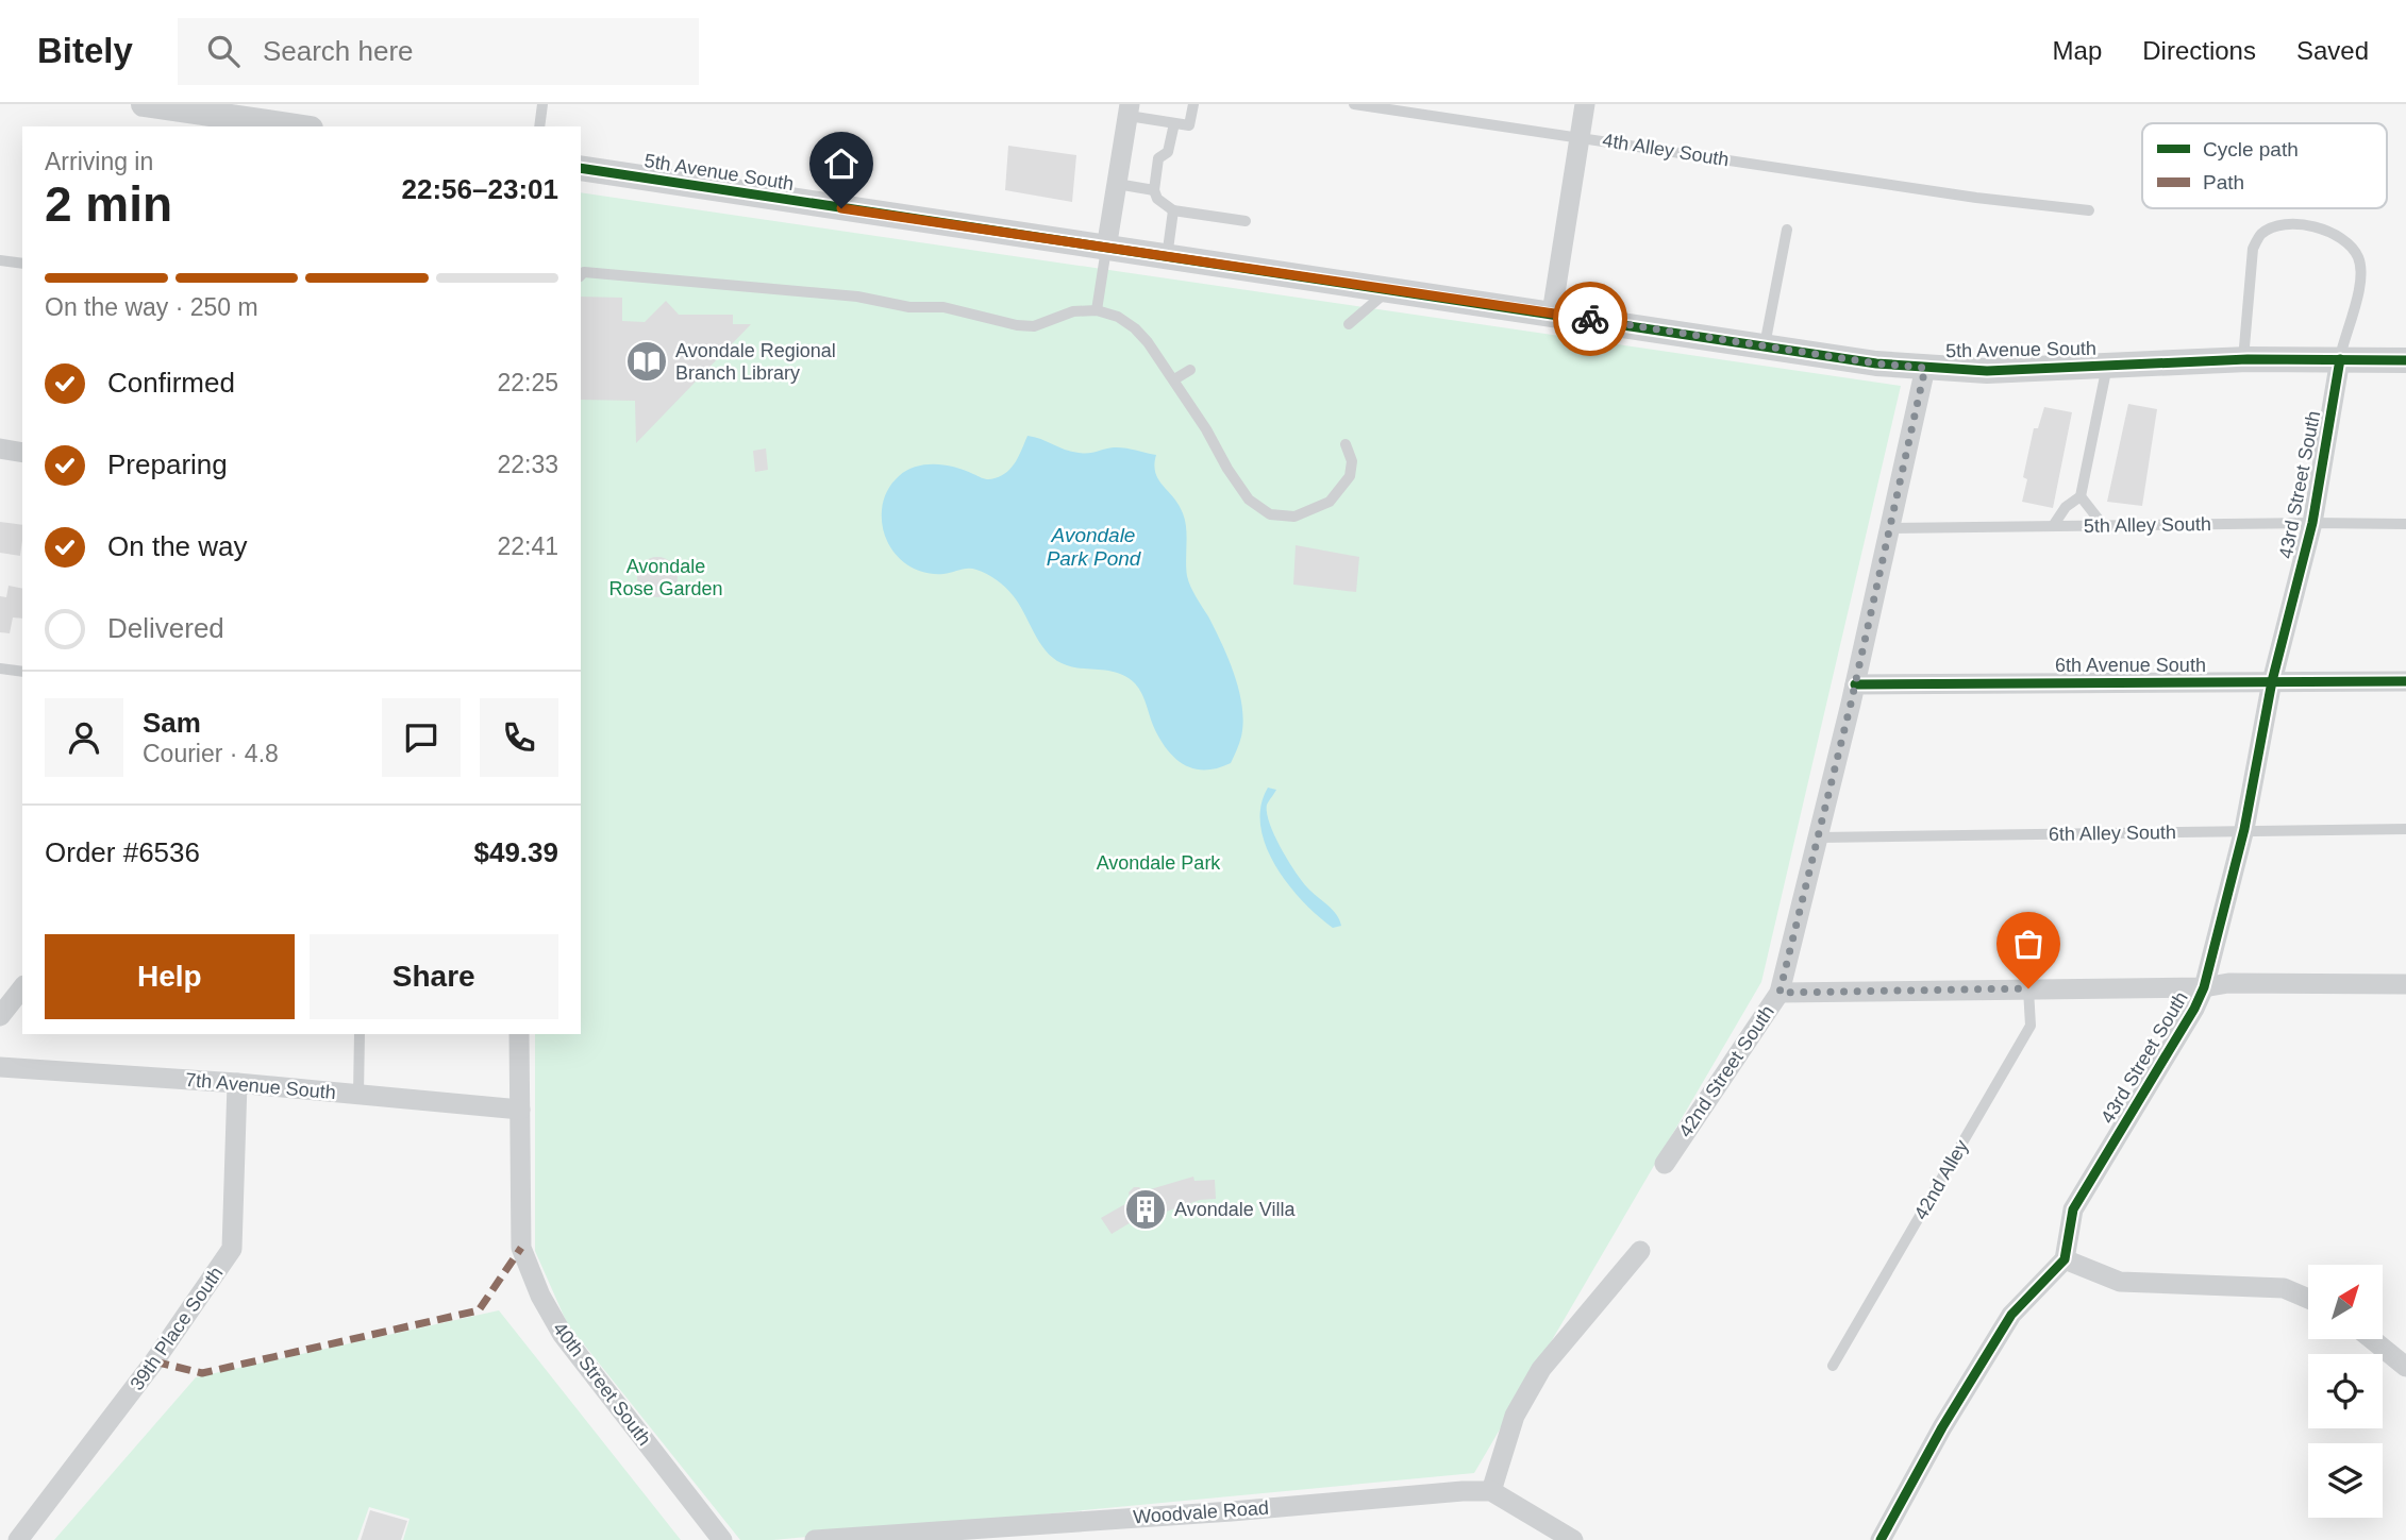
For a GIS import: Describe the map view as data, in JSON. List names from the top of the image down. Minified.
{"streets":{"street":["5th Avenue South","43rd Street South","6th Avenue South","42nd Street South","7th Avenue South","39th Place South","40th Street South","Woodvale Road"],"lane":["4th Alley South","5th Alley South","6th Alley South","42nd Alley"]},"crossings":[["5th Avenue South","43rd Street South"],["5th Avenue South","42nd Street South"],["43rd Street South","5th Alley South"],["43rd Street South","6th Avenue South"],["43rd Street South","6th Alley South"],["5th Alley South","42nd Street South"],["6th Avenue South","42nd Street South"],["6th Alley South","42nd Street South"],["7th Avenue South","39th Place South"],["7th Avenue South","40th Street South"]],"water":["Avondale Park Pond"],"parks":["Avondale Rose Garden","Avondale Park"],"places":{"library":["Avondale Regional Branch Library"],"building":["Avondale Villa"]},"legend":["Cycle path","Path"],"north":"top right","page":{"header":"Bitely","search":"Search here","nav":["Map","Directions","Saved"],"heading":["2 min","Arriving in","22:56–23:01"],"panel":["Sam","Courier · 4.8","Order #6536","$49.39"],"bar":"On the way · 250 m","list":[["Confirmed","22:25"],["Preparing","22:33"],["On the way","22:41"],"Delivered"],"buttons":["Help","Share"]}}
